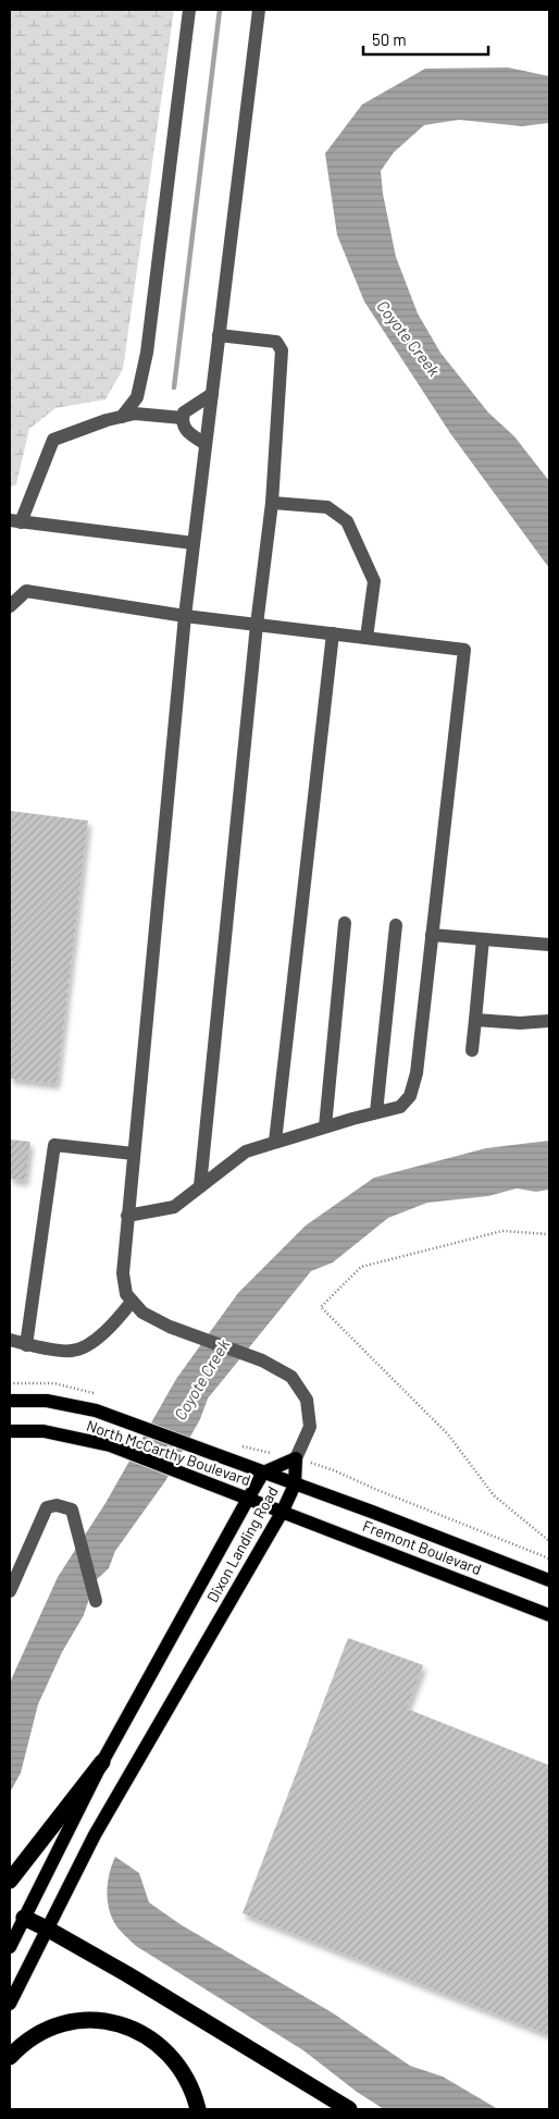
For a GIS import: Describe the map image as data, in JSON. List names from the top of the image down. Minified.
{"streets":{"main road":["North McCarthy Boulevard","Dixon Landing Road","Fremont Boulevard"]},"crossings":[["North McCarthy Boulevard","Dixon Landing Road"],["North McCarthy Boulevard","Fremont Boulevard"],["Dixon Landing Road","Fremont Boulevard"]],"water":["Coyote Creek"],"scale_bar":"50 m"}
